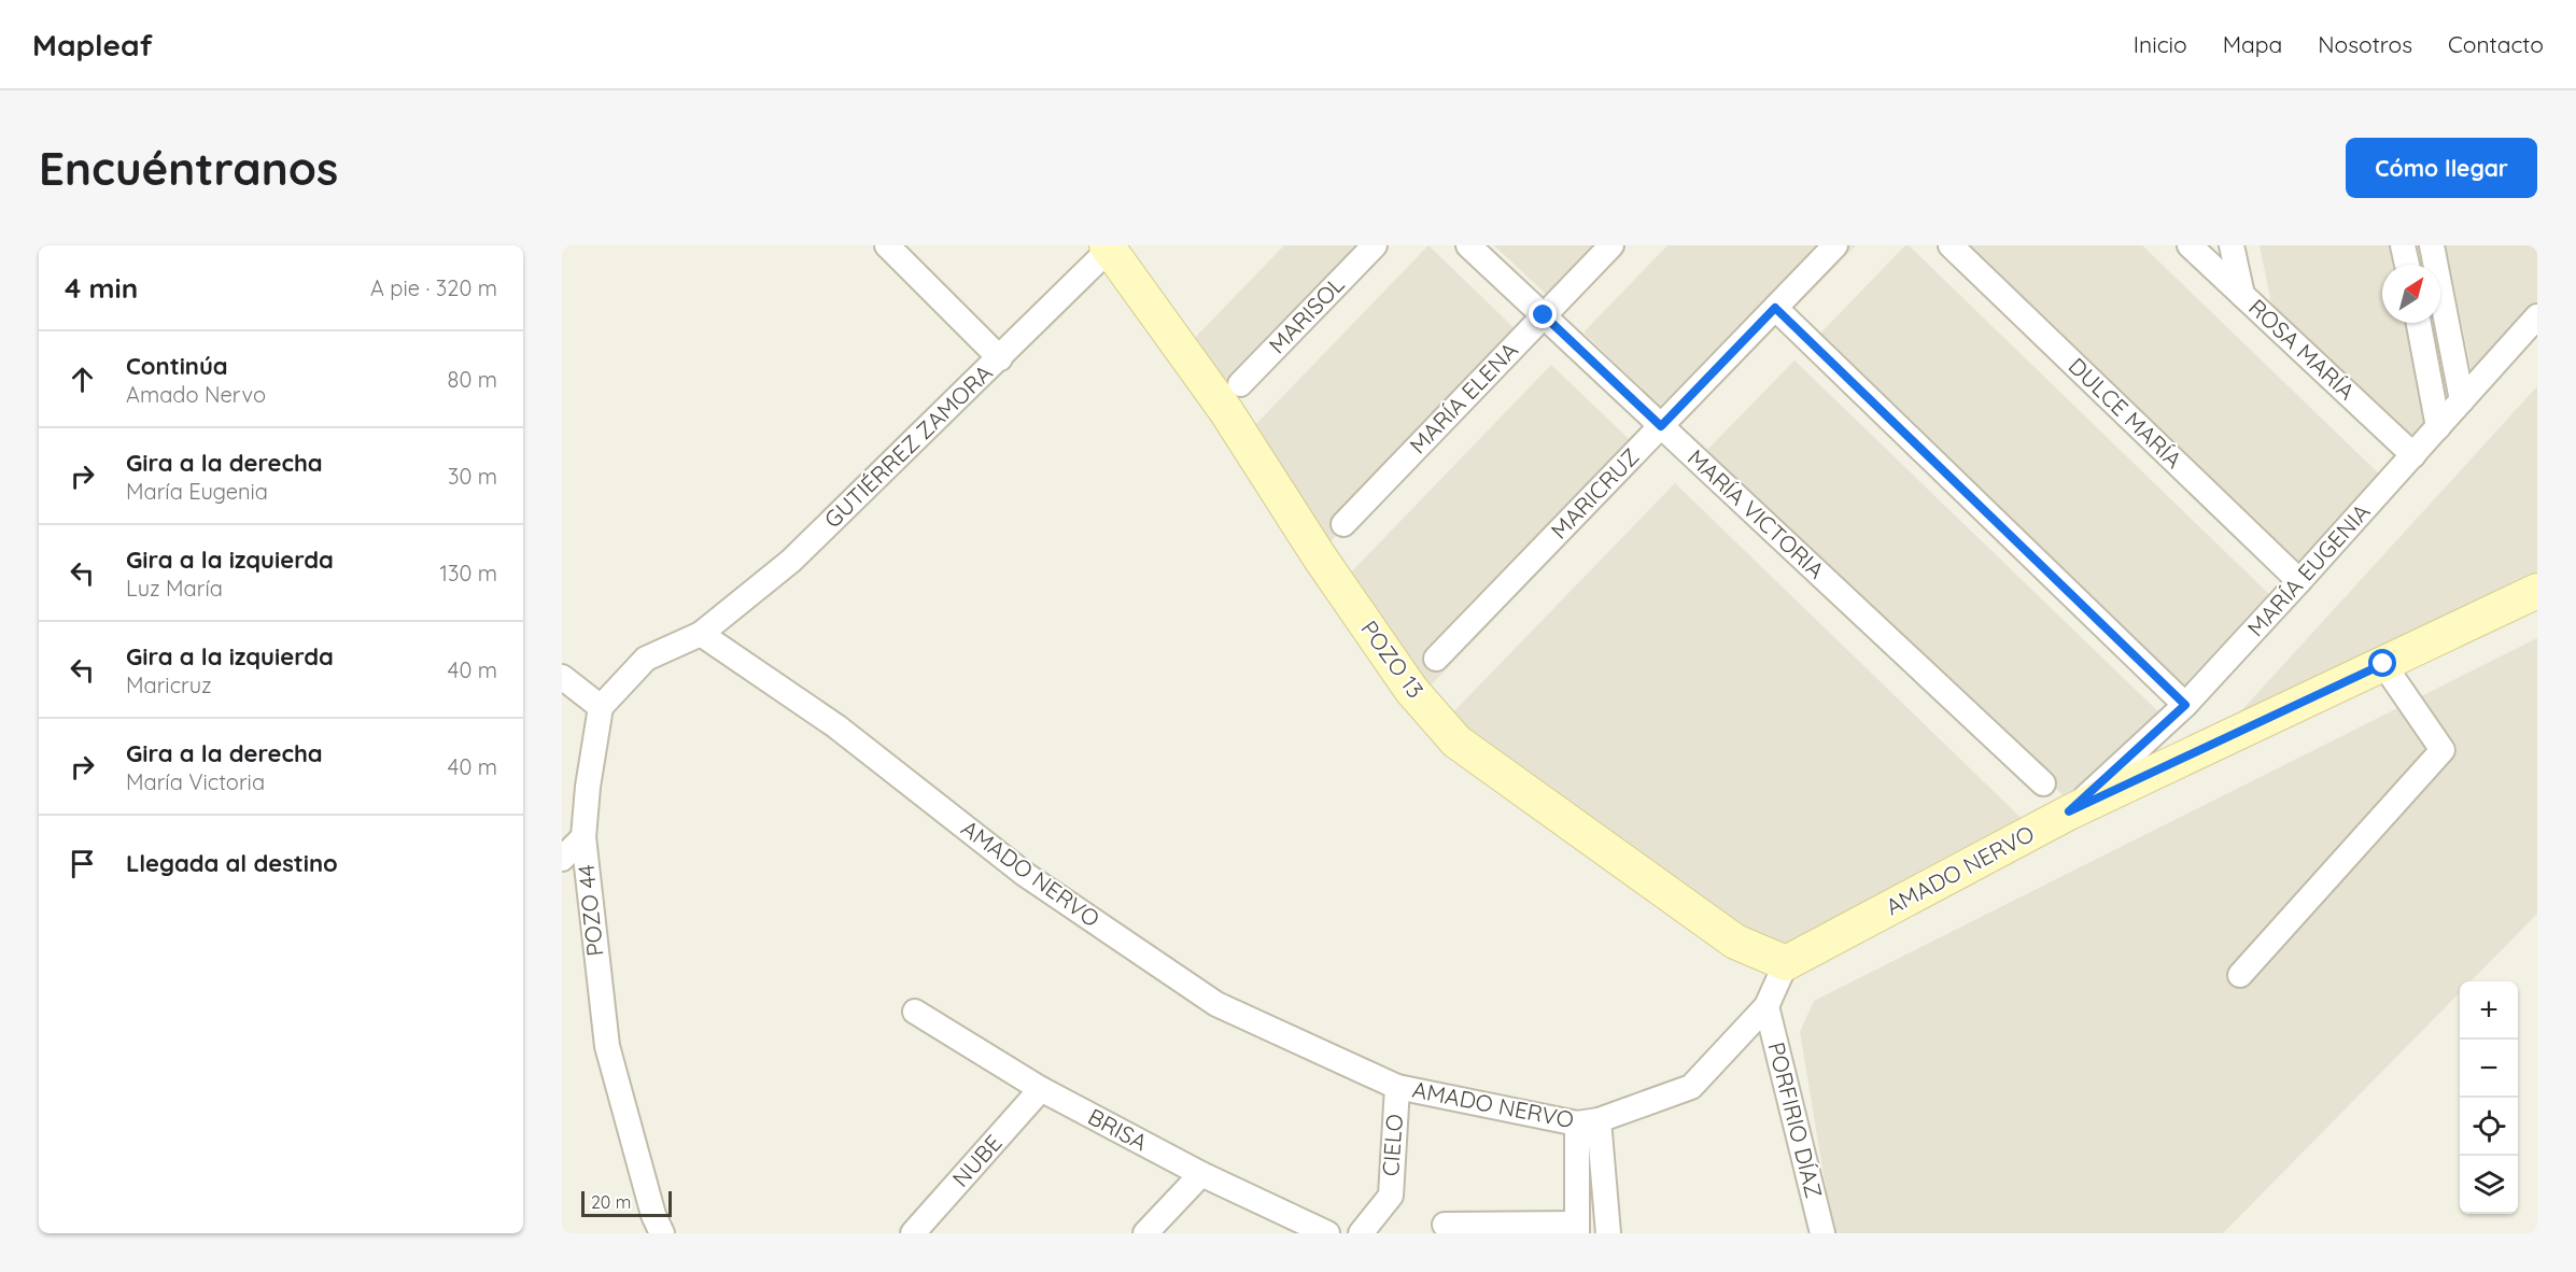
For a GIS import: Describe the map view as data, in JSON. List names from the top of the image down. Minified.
{"streets":{"main road":["POZO 13","AMADO NERVO"],"street":["MARISOL","ROSA MARÍA","MARÍA ELENA","DULCE MARÍA","GUTIÉRREZ ZAMORA","MARICRUZ","MARÍA VICTORIA","MARÍA EUGENIA","POZO 44","PORFIRIO DÍAZ","BRISA","CIELO","NUBE"]},"crossings":[["ROSA MARÍA","MARÍA EUGENIA"],["MARÍA ELENA","MARÍA VICTORIA"],["DULCE MARÍA","MARÍA EUGENIA"],["GUTIÉRREZ ZAMORA","POZO 13"],["GUTIÉRREZ ZAMORA","AMADO NERVO"],["MARICRUZ","MARÍA VICTORIA"],["MARÍA EUGENIA","AMADO NERVO"],["POZO 13","AMADO NERVO"],["AMADO NERVO","PORFIRIO DÍAZ"],["AMADO NERVO","CIELO"],["BRISA","NUBE"]],"scale_bar":"20 m","north":"top right","page":{"header":"Mapleaf","nav":["Inicio","Mapa","Nosotros","Contacto"],"buttons":"Cómo llegar","title":"Encuéntranos","heading":["4 min","A pie · 320 m"],"list":[["Continúa","Amado Nervo","80 m"],["Gira a la derecha","María Eugenia","30 m"],["Gira a la izquierda","Luz María","130 m"],["Gira a la izquierda","Maricruz","40 m"],["Gira a la derecha","María Victoria","40 m"],"Llegada al destino"],"map_buttons":["+","−"],"scale":"20 m"}}
